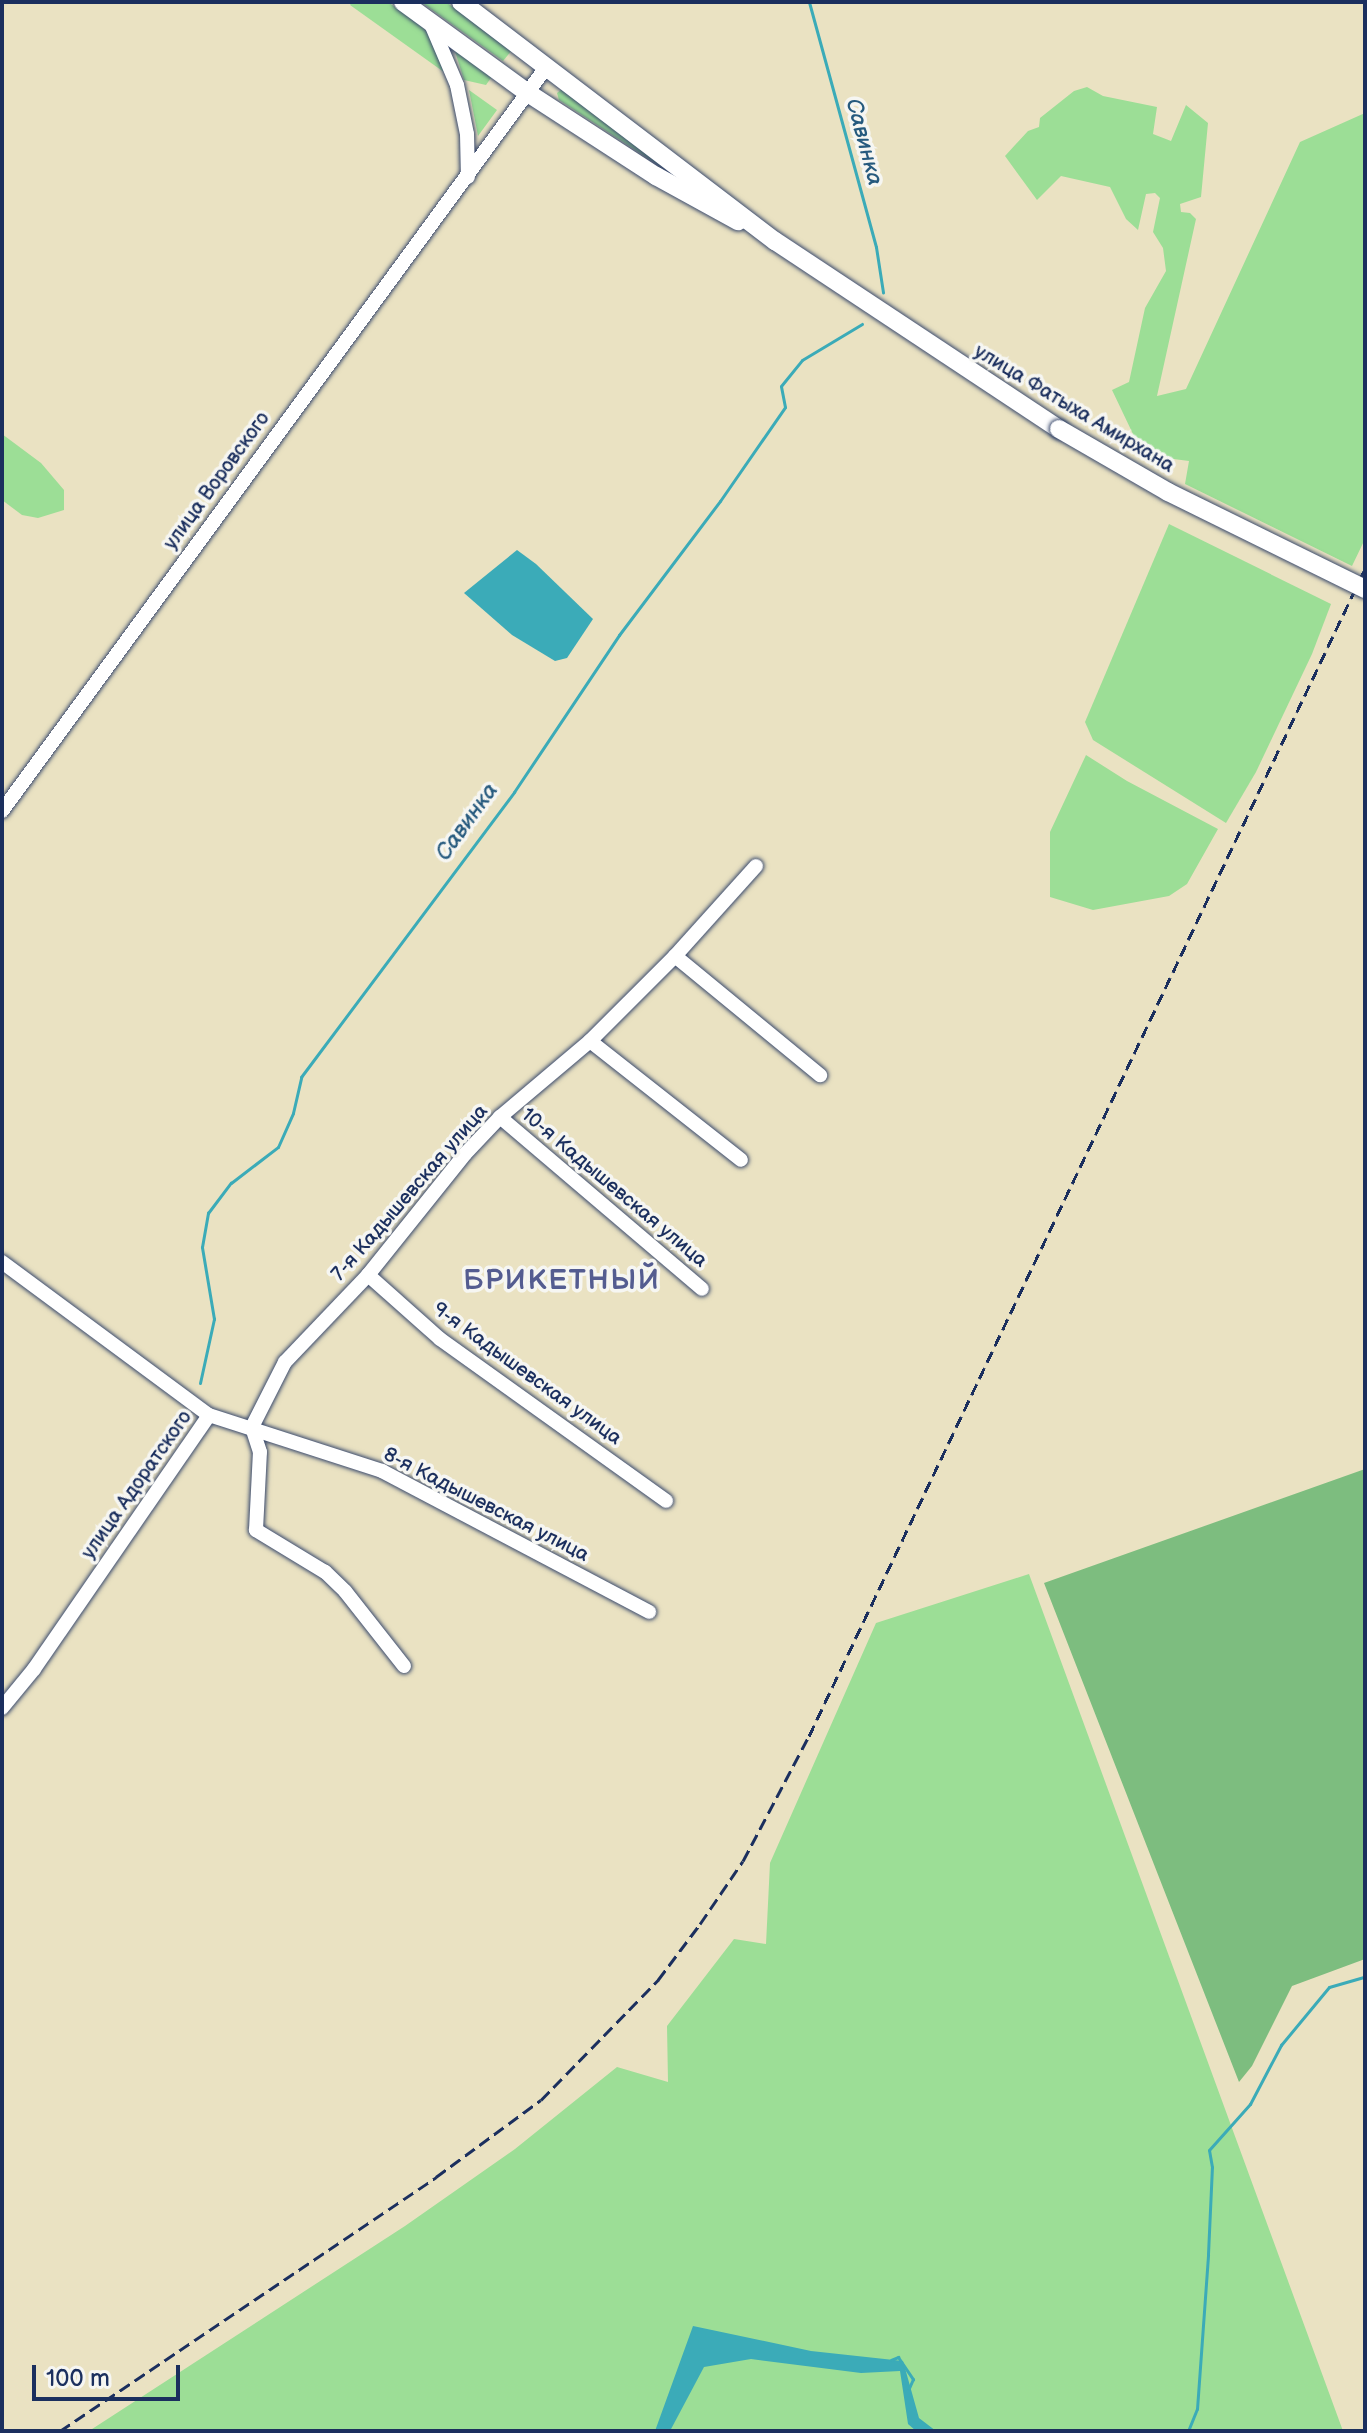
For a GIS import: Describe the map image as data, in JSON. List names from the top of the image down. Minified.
{"streets":{"main road":["улица Фатыха Амирхана"],"street":["улица Воровского","10-я Кадышевская улица","7-я Кадышевская улица","9-я Кадышевская улица","улица Адоратского","8-я Кадышевская улица"]},"crossings":[["улица Фатыха Амирхана","улица Воровского"],["10-я Кадышевская улица","7-я Кадышевская улица"],["7-я Кадышевская улица","9-я Кадышевская улица"],["7-я Кадышевская улица","8-я Кадышевская улица"],["улица Адоратского","8-я Кадышевская улица"]],"districts":["БРИКЕТНЫЙ"],"water":["Савинка"],"scale_bar":"100 m"}
